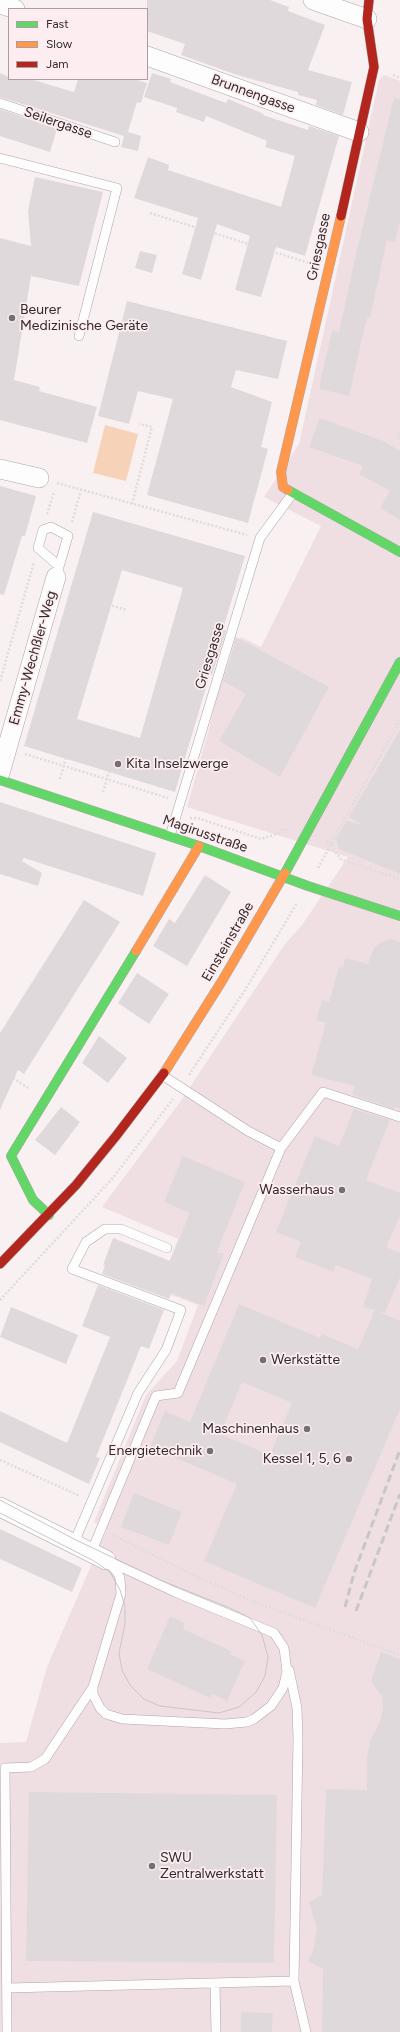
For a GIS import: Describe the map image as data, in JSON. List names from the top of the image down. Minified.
{"streets":{"street":["Brunnengasse","Griesgasse","Emmy-Wechßler-Weg","Magirusstraße","Einsteinstraße"],"lane":["Seilergasse"]},"crossings":[["Brunnengasse","Griesgasse"],["Griesgasse","Magirusstraße"],["Magirusstraße","Einsteinstraße"]],"places":["Beurer Medizinische Geräte","Kita Inselzwerge","Wasserhaus","Werkstätte","Maschinenhaus","Energietechnik","Kessel 1, 5, 6","SWU Zentralwerkstatt"],"legend":["Fast","Slow","Jam"]}
